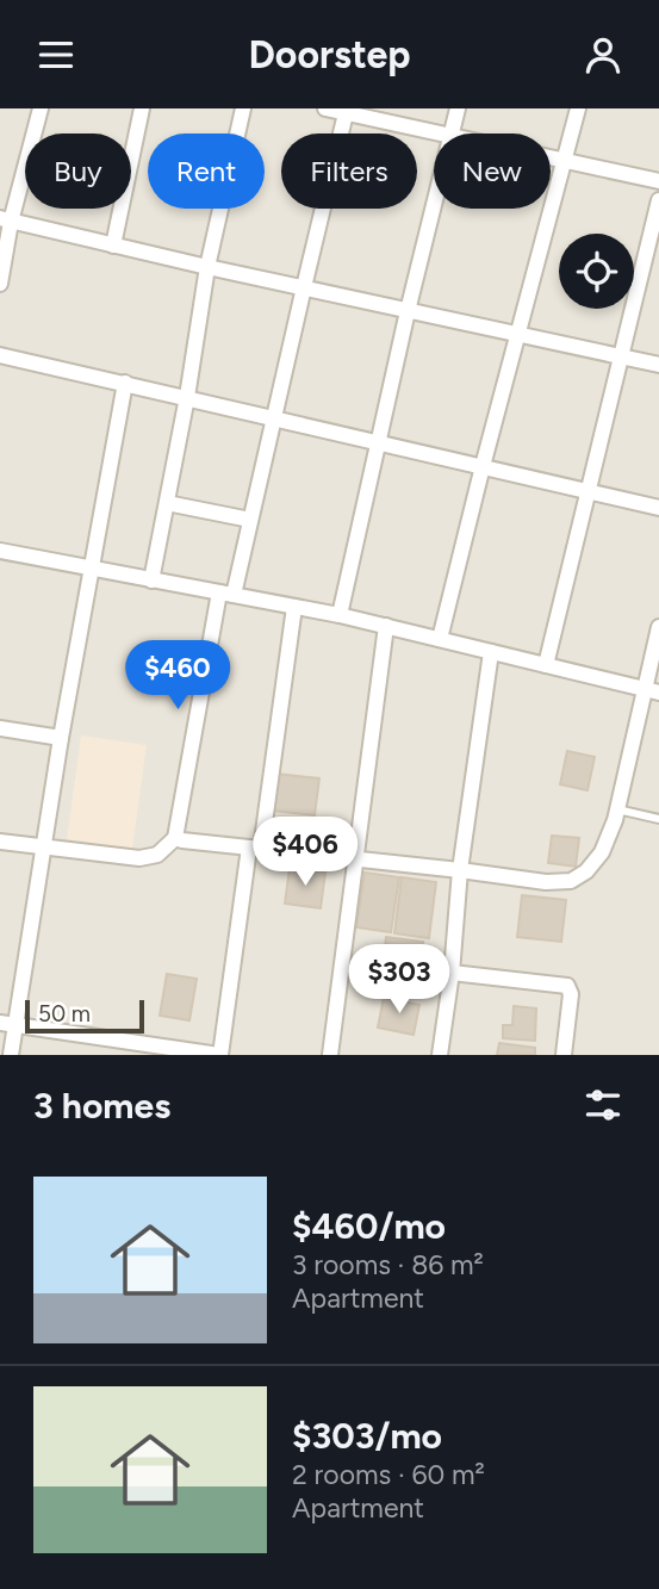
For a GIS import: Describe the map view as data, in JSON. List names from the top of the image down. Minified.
{"scale_bar":"50 m","page":{"header":"Doorstep","chip":["Buy","Rent","Filters","New"],"price":["$460","$406","$303"],"scale":"50 m","heading":"3 homes","list":[{"name":"$460/mo","note":"3 rooms · 86 m² · Apartment"},{"name":"$303/mo","note":"2 rooms · 60 m² · Apartment"}]}}
